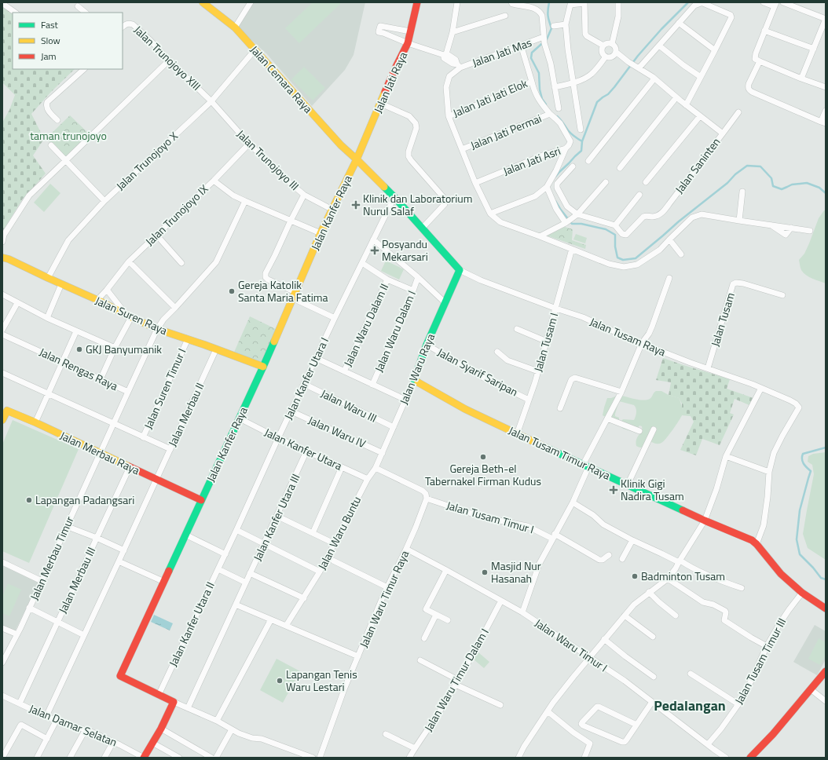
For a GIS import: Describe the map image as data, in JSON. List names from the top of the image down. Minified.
{"streets":{"street":["Jalan Jati Mas","Jalan Trunojoyo XIII","Jalan Cemara Raya","Jalan Jati Raya","Jalan Jati Jati Elok","Jalan Jati Permai","Jalan Trunojoyo III","Jalan Trunojoyo X","Jalan Jati Asri","Jalan Saninten","Jalan Kanfer Raya","Jalan Trunojoyo IX","Jalan Suren Raya","Jalan Tusam","Jalan Waru Dalam II","Jalan Waru Dalam I","Jalan Tusam Raya","Jalan Tusam I","Jalan Rengas Raya","Jalan Waru Raya","Jalan Syarif Saripan","Jalan Kanfer Utara I","Jalan Suren Timur I","Jalan Waru III","Jalan Merbau II","Jalan Waru IV","Jalan Kanfer Utara","Jalan Merbau Raya","Jalan Tusam Timur Raya","Jalan Kanfer Utara III","Jalan Tusam Timur I","Jalan Waru Buntu","Jalan Merbau Timur","Jalan Merbau III","Jalan Waru Timur Raya","Jalan Kanfer Utara II","Jalan Waru Timur I","Jalan Tusam Timur III","Jalan Waru Timur Dalam I","Jalan Damar Selatan"]},"crossings":[["Jalan Jati Mas","Jalan Jati Jati Elok"],["Jalan Trunojoyo XIII","Jalan Trunojoyo III"],["Jalan Trunojoyo XIII","Jalan Trunojoyo X"],["Jalan Cemara Raya","Jalan Jati Raya"],["Jalan Cemara Raya","Jalan Trunojoyo X"],["Jalan Cemara Raya","Jalan Kanfer Raya"],["Jalan Cemara Raya","Jalan Tusam Raya"],["Jalan Jati Raya","Jalan Kanfer Raya"],["Jalan Jati Raya","Jalan Tusam Raya"],["Jalan Jati Jati Elok","Jalan Jati Permai"],["Jalan Jati Permai","Jalan Jati Asri"],["Jalan Trunojoyo III","Jalan Trunojoyo X"],["Jalan Trunojoyo III","Jalan Kanfer Raya"],["Jalan Trunojoyo III","Jalan Trunojoyo IX"],["Jalan Trunojoyo X","Jalan Suren Raya"],["Jalan Kanfer Raya","Jalan Suren Raya"],["Jalan Kanfer Raya","Jalan Tusam Raya"],["Jalan Kanfer Raya","Jalan Kanfer Utara"],["Jalan Kanfer Raya","Jalan Merbau Raya"],["Jalan Kanfer Raya","Jalan Kanfer Utara II"],["Jalan Trunojoyo IX","Jalan Suren Raya"],["Jalan Suren Raya","Jalan Suren Timur I"],["Jalan Suren Raya","Jalan Merbau II"],["Jalan Tusam","Jalan Tusam Raya"],["Jalan Tusam Raya","Jalan Tusam I"],["Jalan Tusam Raya","Jalan Waru Raya"],["Jalan Tusam Raya","Jalan Kanfer Utara I"],["Jalan Tusam Raya","Jalan Tusam Timur Raya"],["Jalan Tusam I","Jalan Syarif Saripan"],["Jalan Tusam I","Jalan Tusam Timur Raya"],["Jalan Rengas Raya","Jalan Merbau Raya"],["Jalan Rengas Raya","Jalan Merbau Timur"],["Jalan Waru Raya","Jalan Syarif Saripan"],["Jalan Waru Raya","Jalan Waru III"],["Jalan Waru Raya","Jalan Waru IV"],["Jalan Waru Raya","Jalan Tusam Timur Raya"],["Jalan Waru Raya","Jalan Waru Buntu"],["Jalan Kanfer Utara I","Jalan Waru III"],["Jalan Kanfer Utara I","Jalan Waru IV"],["Jalan Kanfer Utara I","Jalan Kanfer Utara"],["Jalan Kanfer Utara I","Jalan Kanfer Utara II"],["Jalan Merbau II","Jalan Merbau Raya"],["Jalan Merbau II","Jalan Damar Selatan"],["Jalan Kanfer Utara","Jalan Kanfer Utara III"],["Jalan Kanfer Utara","Jalan Waru Buntu"],["Jalan Kanfer Utara","Jalan Kanfer Utara II"],["Jalan Merbau Raya","Jalan Merbau Timur"],["Jalan Merbau Raya","Jalan Merbau III"],["Jalan Tusam Timur Raya","Jalan Tusam Timur III"],["Jalan Tusam Timur I","Jalan Waru Timur Raya"],["Jalan Merbau Timur","Jalan Merbau III"],["Jalan Merbau III","Jalan Damar Selatan"],["Jalan Waru Timur Raya","Jalan Waru Timur I"],["Jalan Waru Timur I","Jalan Tusam Timur III"],["Jalan Waru Timur I","Jalan Waru Timur Dalam I"]],"districts":["Pedalangan"],"parks":["taman trunojoyo"],"places":{"health":["Klinik dan Laboratorium Nurul Salaf","Posyandu Mekarsari","Klinik Gigi Nadira Tusam"],"other":["Gereja Katolik Santa Maria Fatima","GKJ Banyumanik","Gereja Beth-el Tabernakel Firman Kudus","Lapangan Padangsari","Masjid Nur Hasanah","Badminton Tusam","Lapangan Tenis Waru Lestari"]},"legend":["Fast","Slow","Jam"]}
